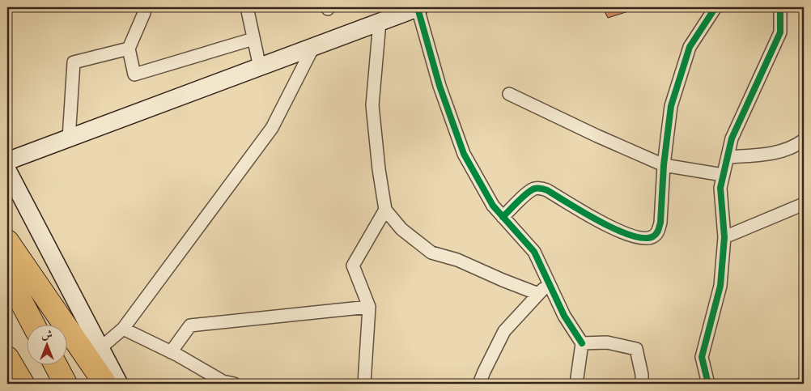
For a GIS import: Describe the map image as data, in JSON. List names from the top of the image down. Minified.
{"north":"top"}
